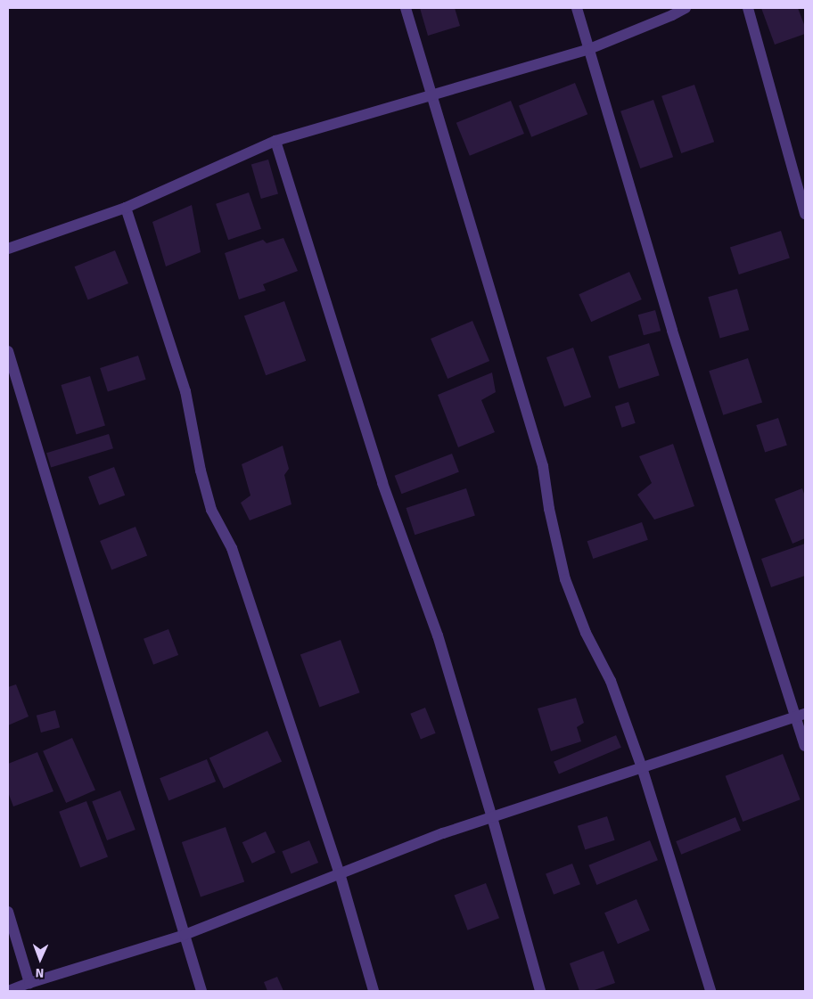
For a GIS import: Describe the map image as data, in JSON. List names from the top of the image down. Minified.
{"north":"bottom"}
